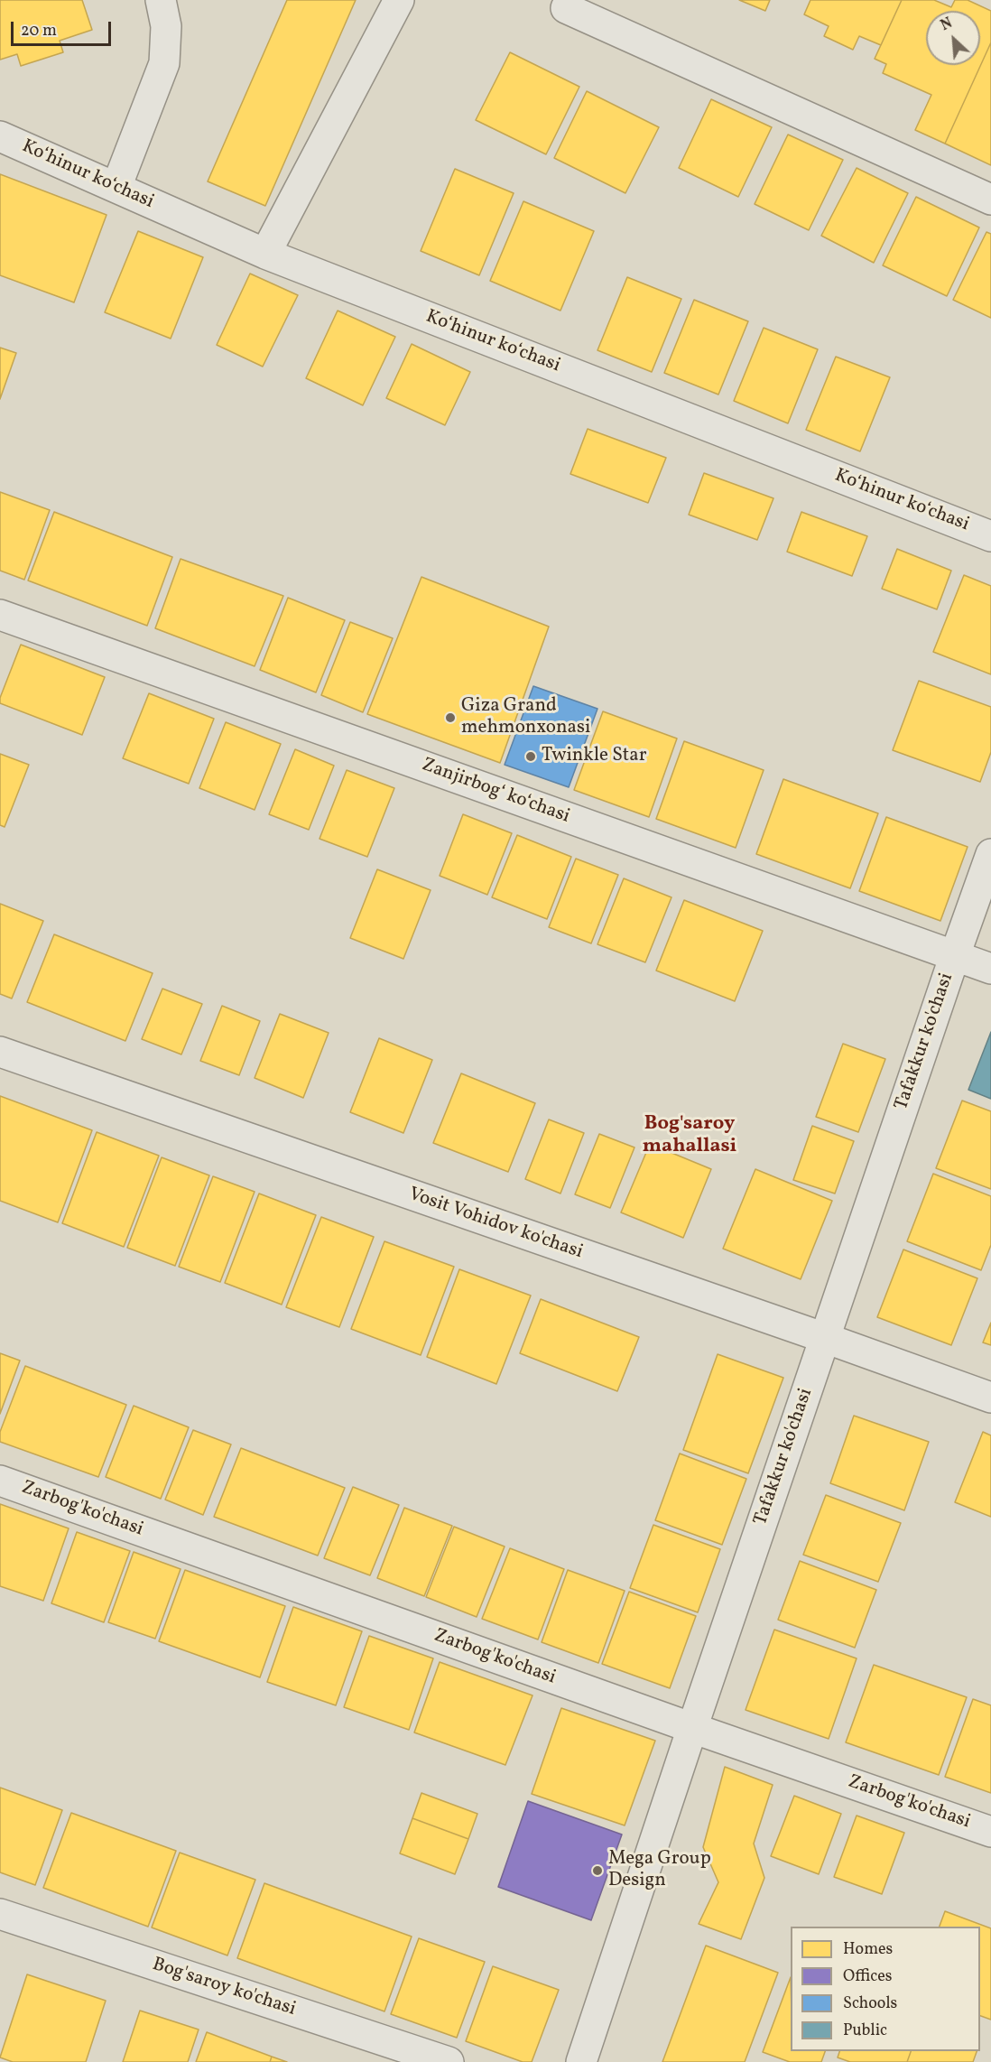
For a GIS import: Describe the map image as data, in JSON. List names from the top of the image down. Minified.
{"streets":{"street":["Ko‘hinur ko‘chasi","Zanjirbogʻ koʻchasi","Tafakkur ko'chasi","Vosit Vohidov ko'chasi","Zarbog'ko'chasi","Bog'saroy ko'chasi"]},"crossings":[["Zanjirbogʻ koʻchasi","Tafakkur ko'chasi"],["Tafakkur ko'chasi","Vosit Vohidov ko'chasi"],["Tafakkur ko'chasi","Zarbog'ko'chasi"]],"districts":["Bog'saroy mahallasi"],"places":["Giza Grand mehmonxonasi","Twinkle Star","Mega Group Design"],"legend":["Homes","Offices","Schools","Public"],"scale_bar":"20 m","north":"top left"}
